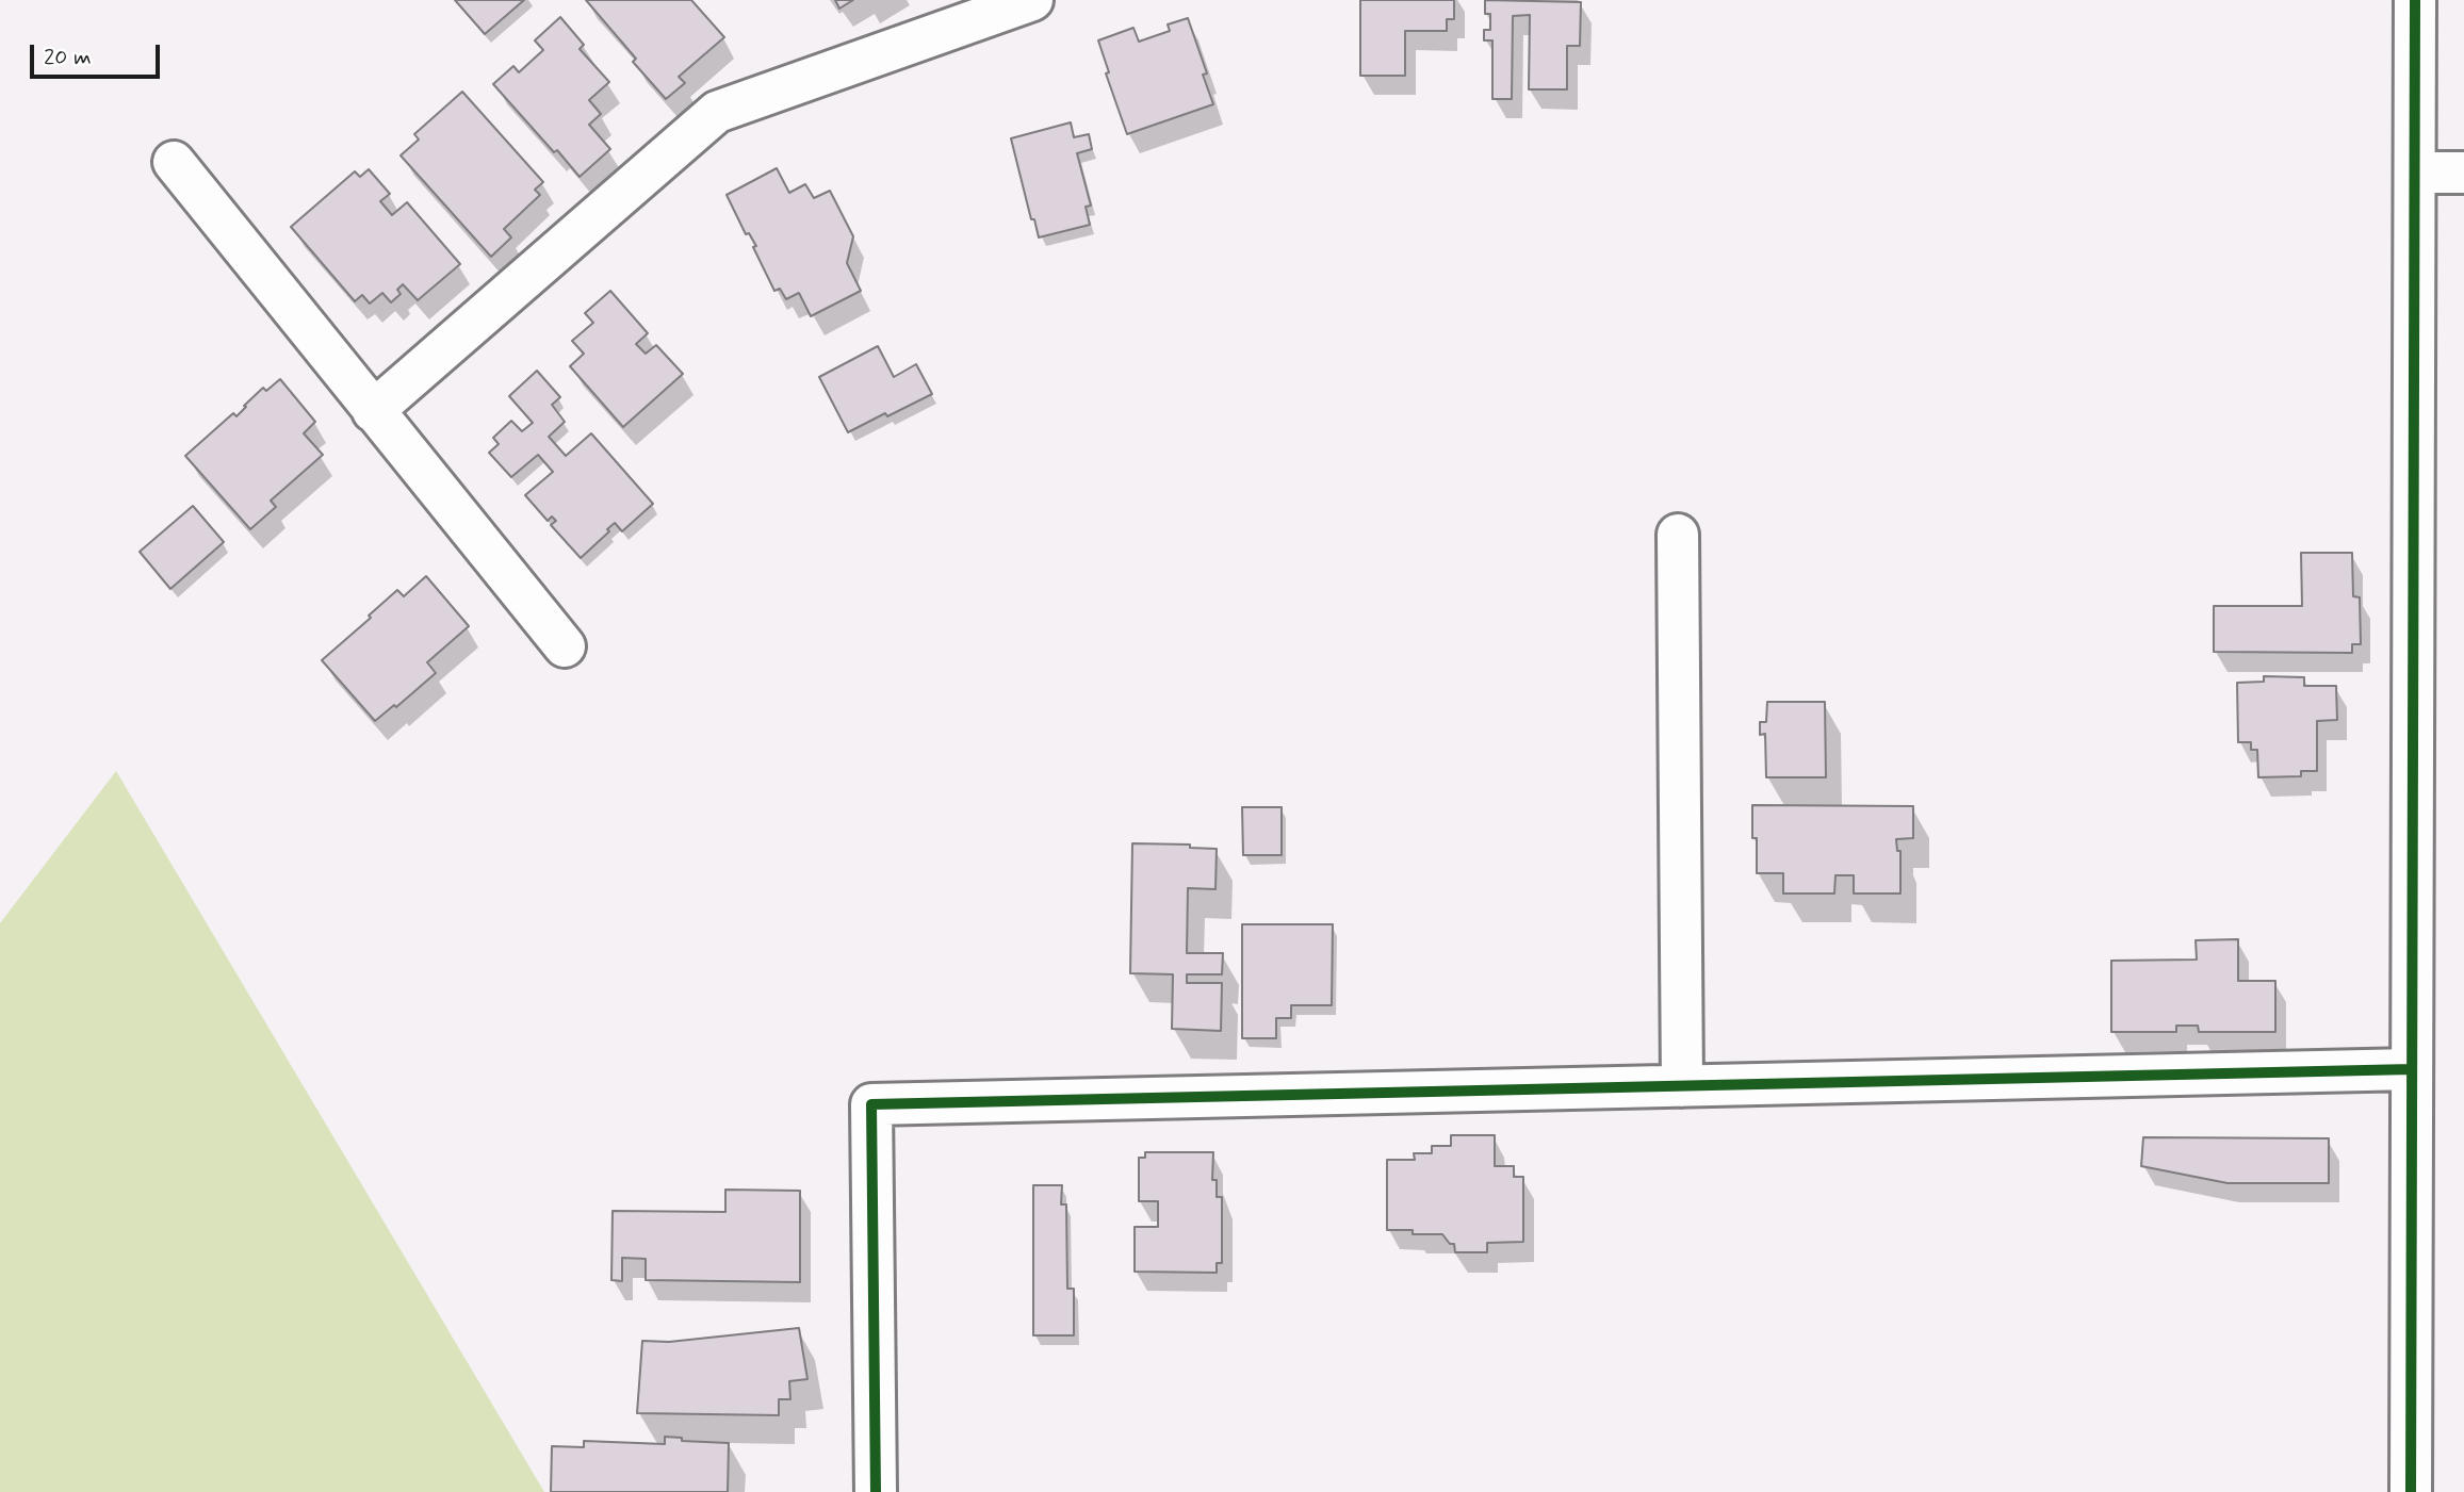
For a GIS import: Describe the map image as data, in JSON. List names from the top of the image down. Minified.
{"scale_bar":"20 m"}
